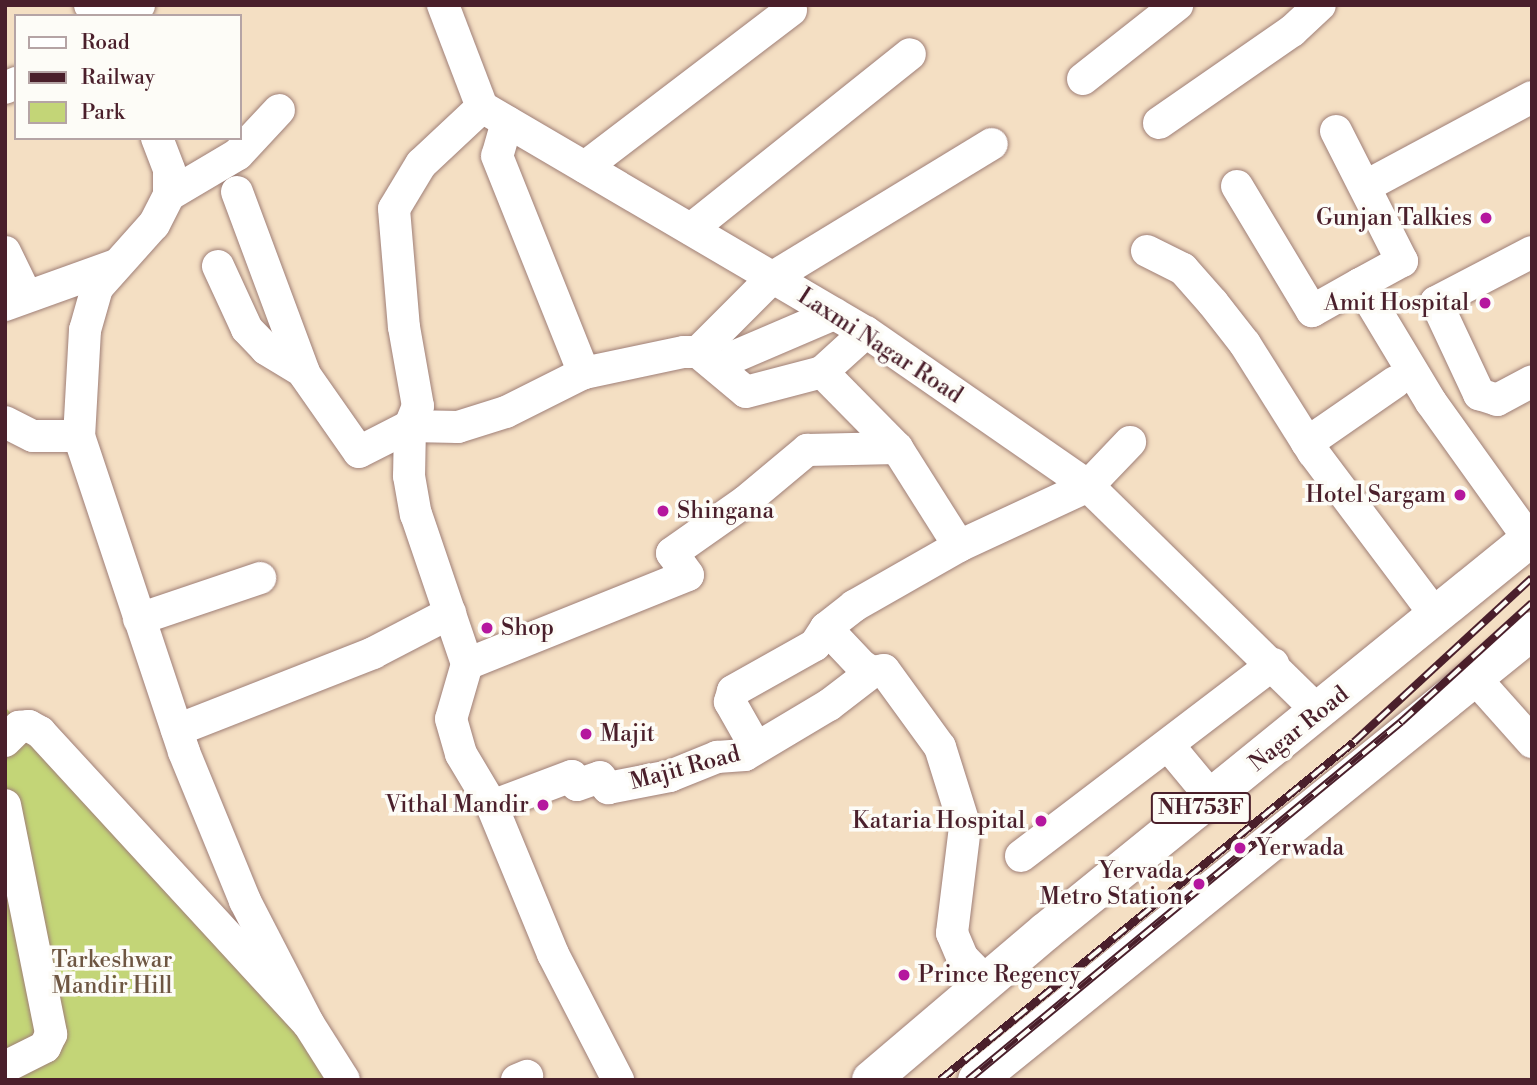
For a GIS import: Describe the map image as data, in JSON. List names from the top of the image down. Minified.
{"streets":{"highway":["Nagar Road","NH753F"],"street":["Laxmi Nagar Road","Majit Road"]},"crossings":[["Laxmi Nagar Road","Nagar Road"]],"parks":["Tarkeshwar Mandir Hill"],"places":["Gunjan Talkies","Amit Hospital","Hotel Sargam","Shingana","Shop","Majit","Vithal Mandir","Kataria Hospital","Yerwada","Yervada Metro Station","Prince Regency"],"legend":["Road","Railway","Park"]}
